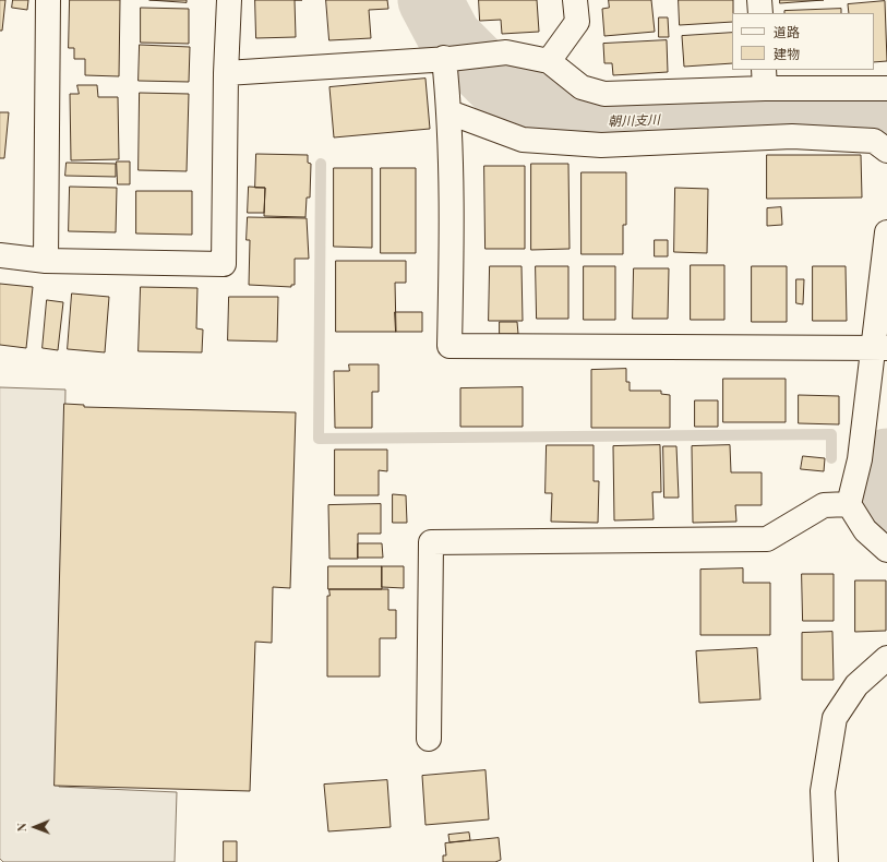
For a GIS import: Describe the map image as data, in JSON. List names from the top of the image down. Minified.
{"water":["朝川支川"],"legend":["道路","建物"],"north":"left"}
